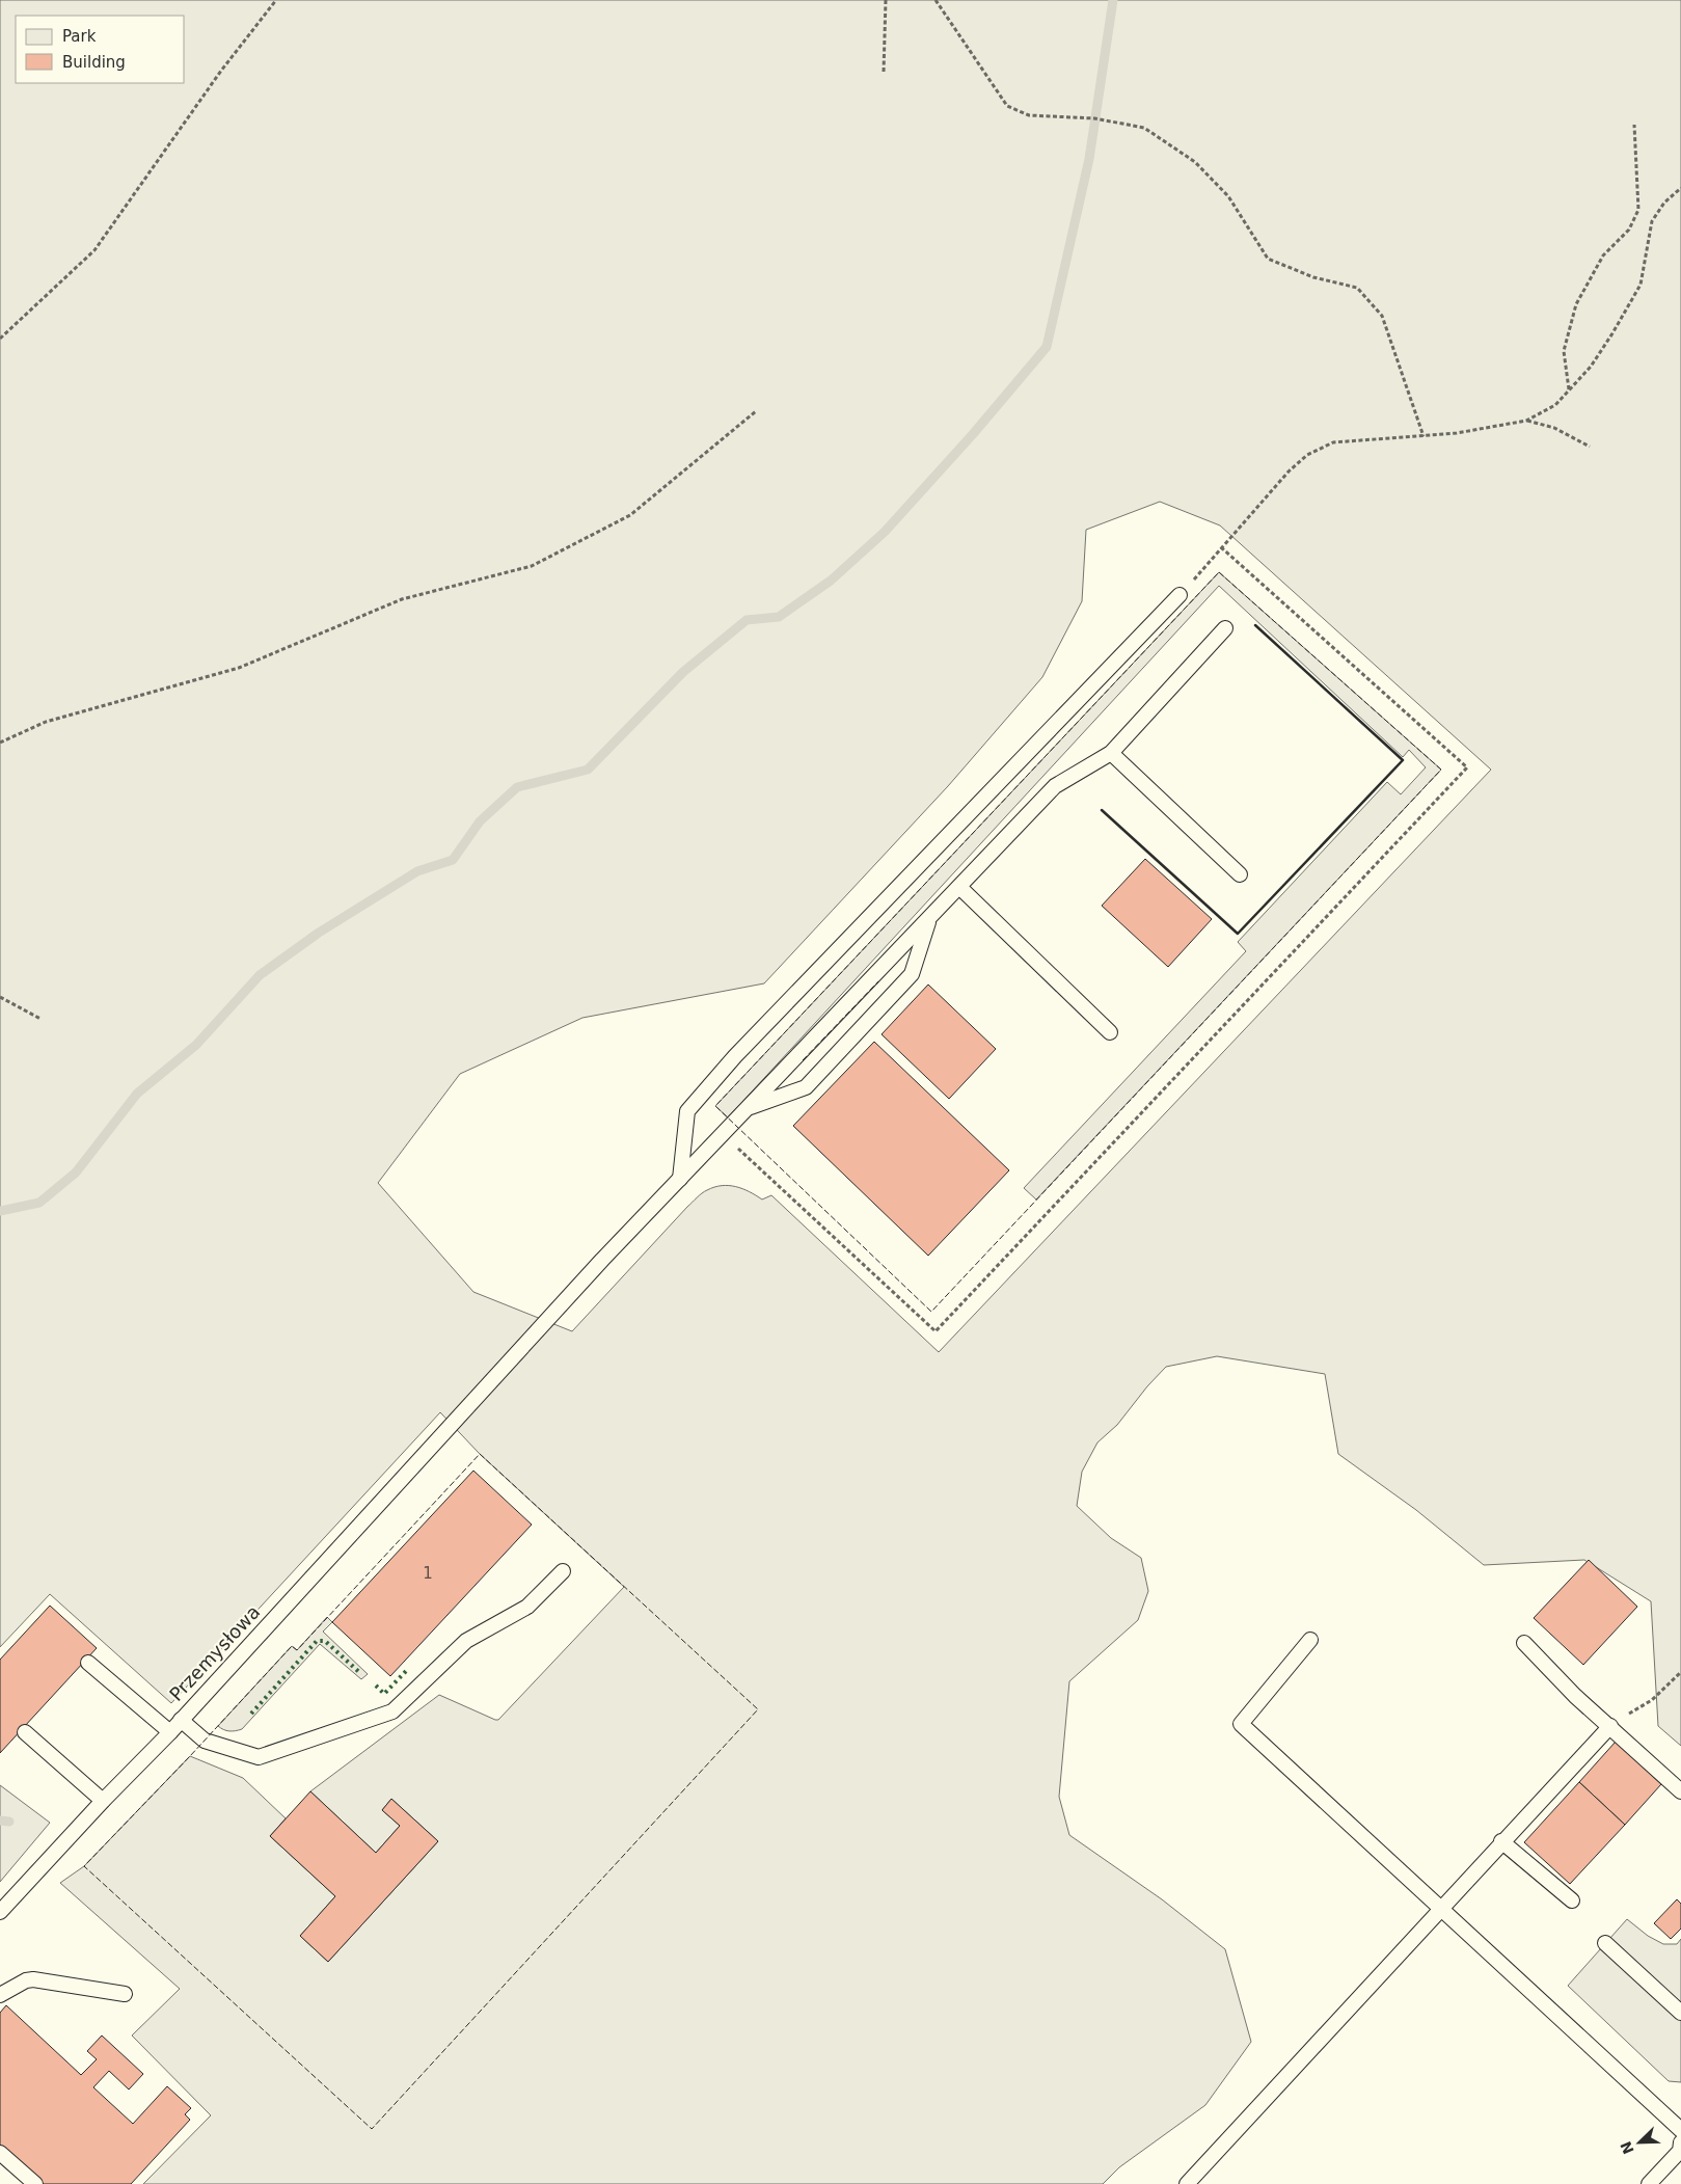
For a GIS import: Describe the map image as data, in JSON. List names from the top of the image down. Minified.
{"streets":{"lane":["Przemysłowa"]},"house_numbers":["1"],"legend":["Park","Building"],"north":"bottom left"}
